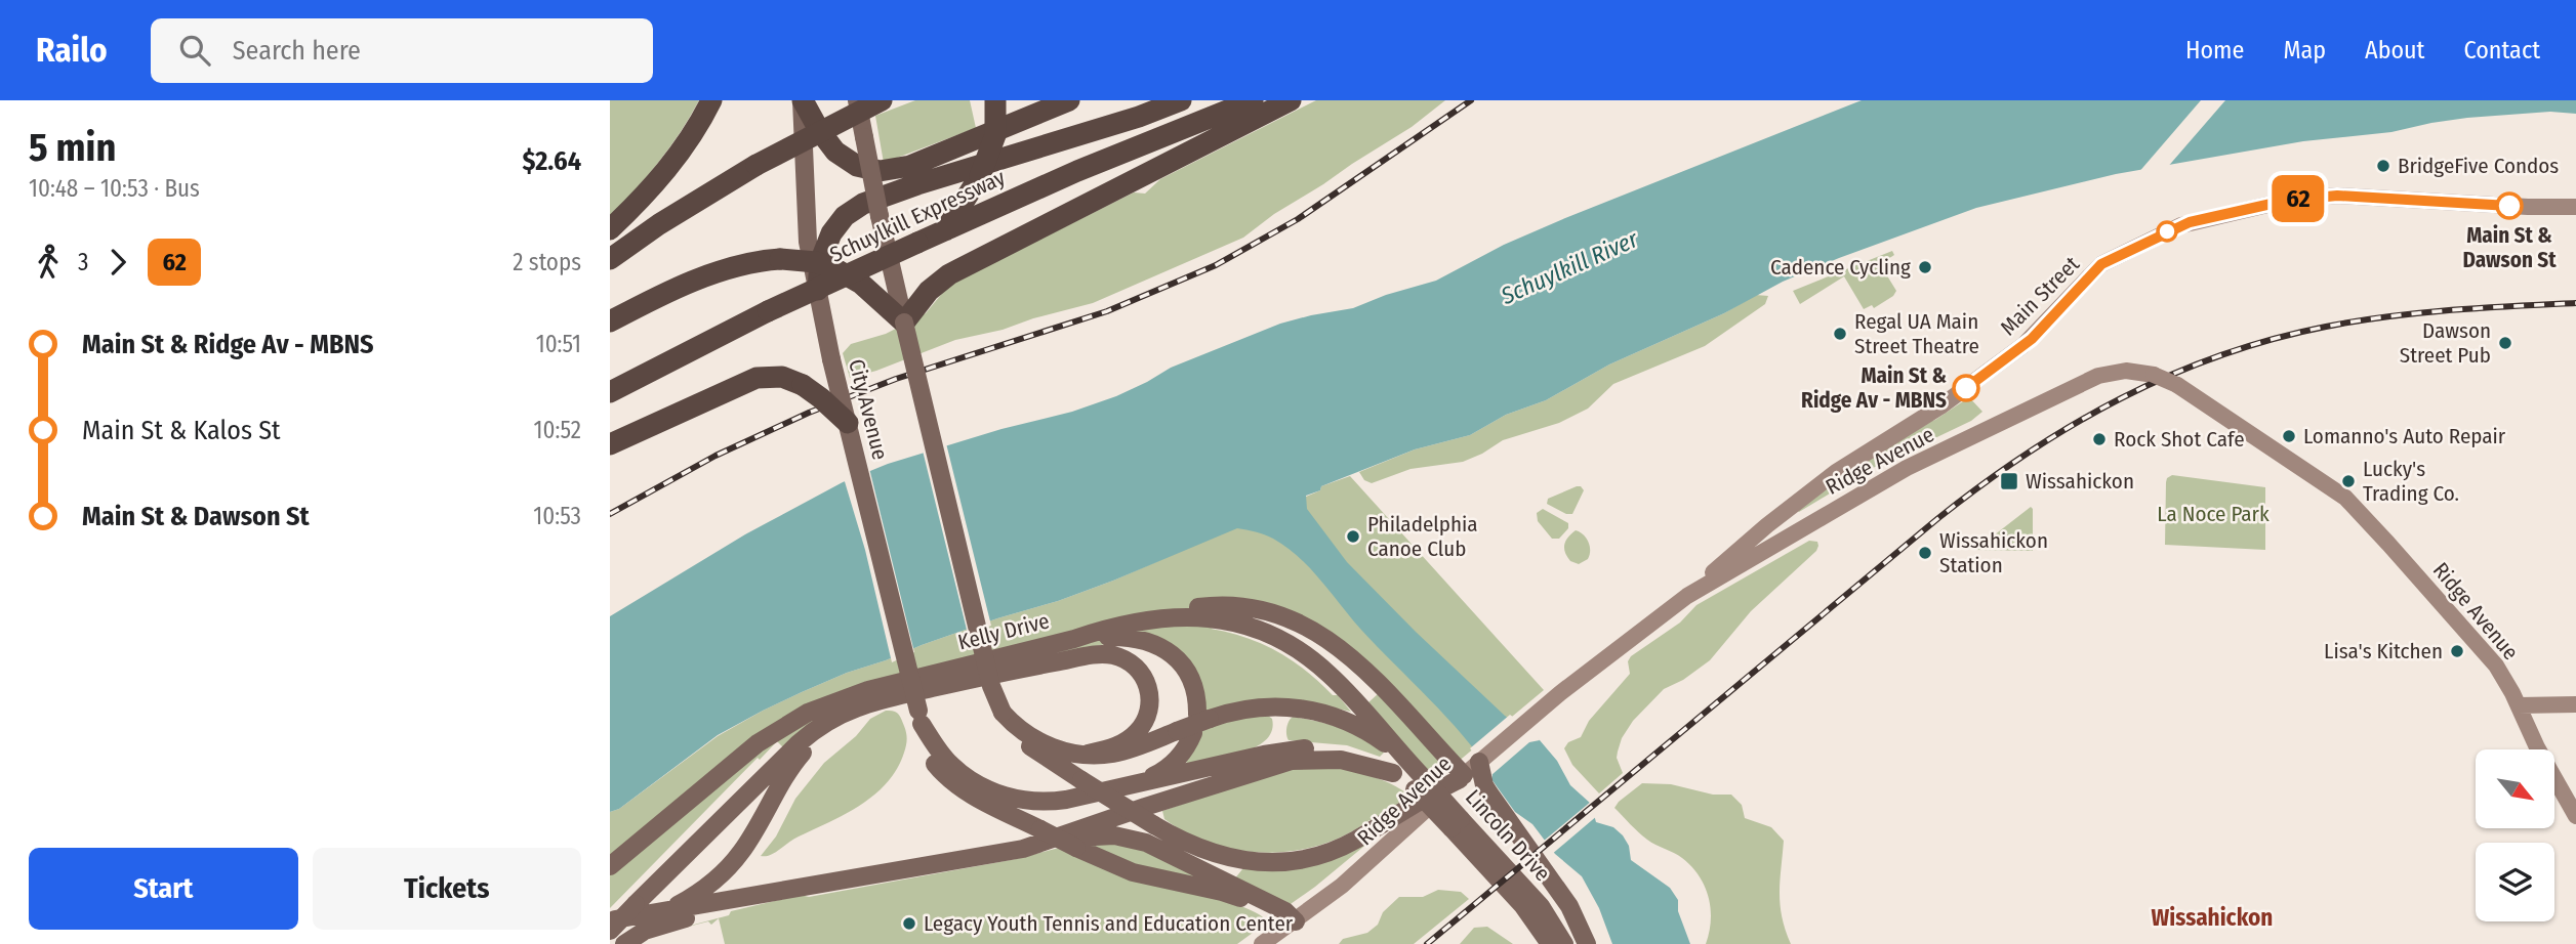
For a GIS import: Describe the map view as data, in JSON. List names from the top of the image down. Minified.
{"streets":{"highway":["Schuylkill Expressway"],"main road":["Main Street","City Avenue","Ridge Avenue","Kelly Drive","Lincoln Drive"]},"crossings":[["Main Street","Ridge Avenue"],["City Avenue","Ridge Avenue"],["Kelly Drive","Lincoln Drive"]],"districts":["Wissahickon"],"water":["Schuylkill River"],"parks":["La Noce Park"],"places":{"other":["BridgeFive Condos","Main St & Dawson St","Cadence Cycling","Regal UA Main Street Theatre","Dawson Street Pub","Main St & Ridge Av - MBNS","Lomanno's Auto Repair","Rock Shot Cafe","Lucky's Trading Co.","Philadelphia Canoe Club","Wissahickon Station","Lisa's Kitchen","Legacy Youth Tennis and Education Center"],"transit":["Wissahickon"]},"lines":["bus line 62"],"north":"bottom right","page":{"header":"Railo","search":"Search here","nav":["Home","Map","About","Contact"],"heading":["5 min","10:48 – 10:53 · Bus","$2.64"],"on_map":"62","legs":["3","62","2 stops"],"list":[{"name":"Main St & Ridge Av - MBNS","value":"10:51"},{"name":"Main St & Kalos St","value":"10:52"},{"name":"Main St & Dawson St","value":"10:53"}],"buttons":["Start","Tickets"]}}
